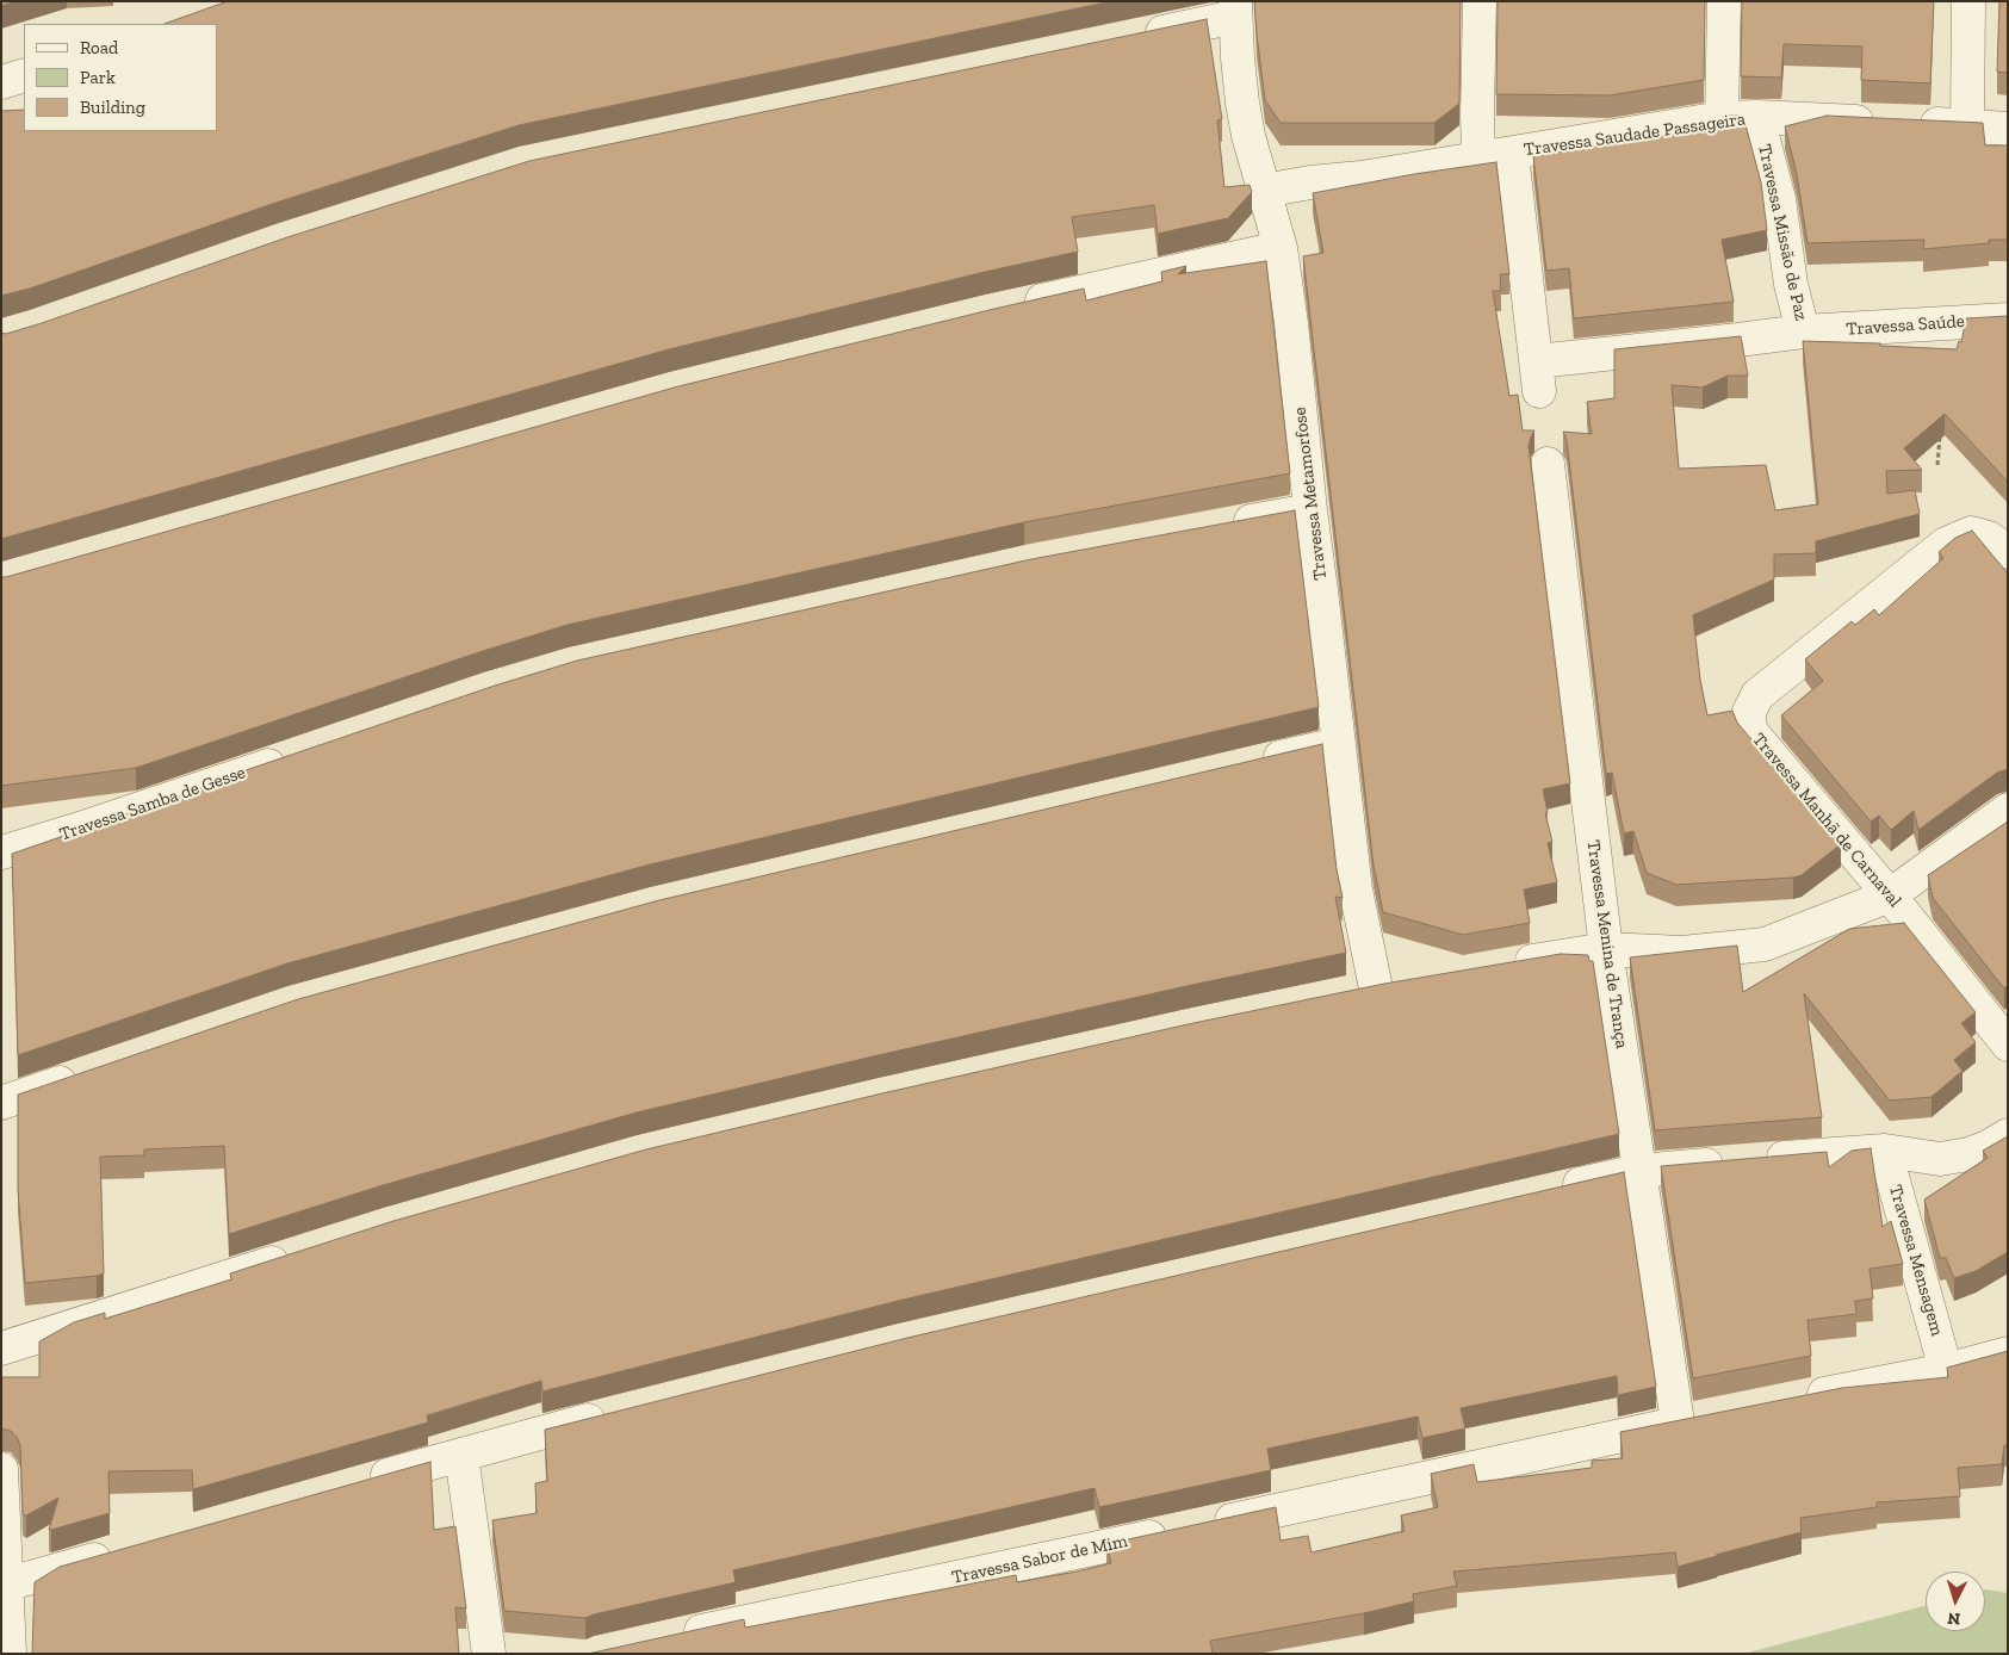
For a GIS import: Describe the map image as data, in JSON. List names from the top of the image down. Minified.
{"streets":{"street":["Travessa Saudade Passageira","Travessa Missão de Paz","Travessa Saúde","Travessa Metamorfose","Travessa Samba de Gesse","Travessa Manhã de Carnaval","Travessa Menina de Trança","Travessa Mensagem","Travessa Sabor de Mim"]},"crossings":[["Travessa Saudade Passageira","Travessa Missão de Paz"],["Travessa Saudade Passageira","Travessa Metamorfose"],["Travessa Missão de Paz","Travessa Saúde"]],"legend":["Road","Park","Building"],"north":"bottom"}
